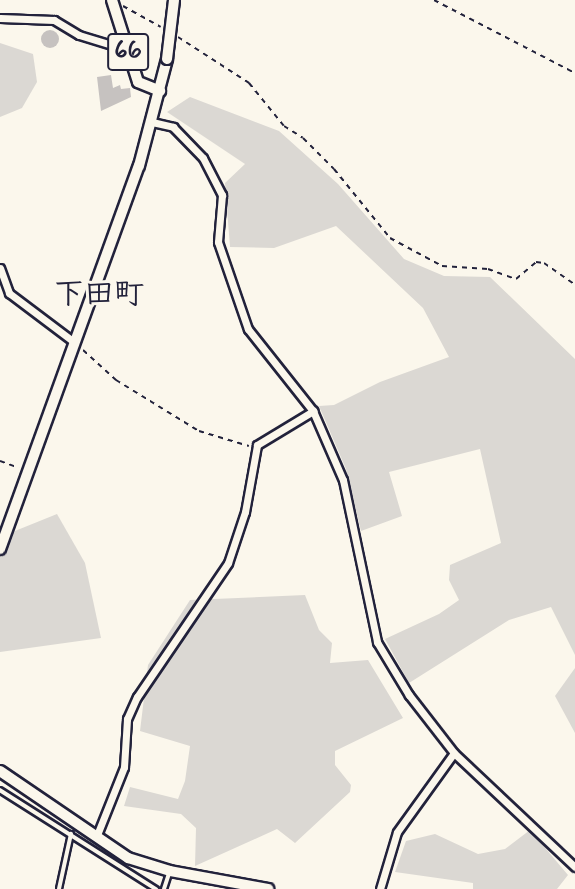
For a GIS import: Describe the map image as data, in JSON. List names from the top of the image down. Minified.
{"streets":{"main road":["66"]},"districts":["下田町"]}
